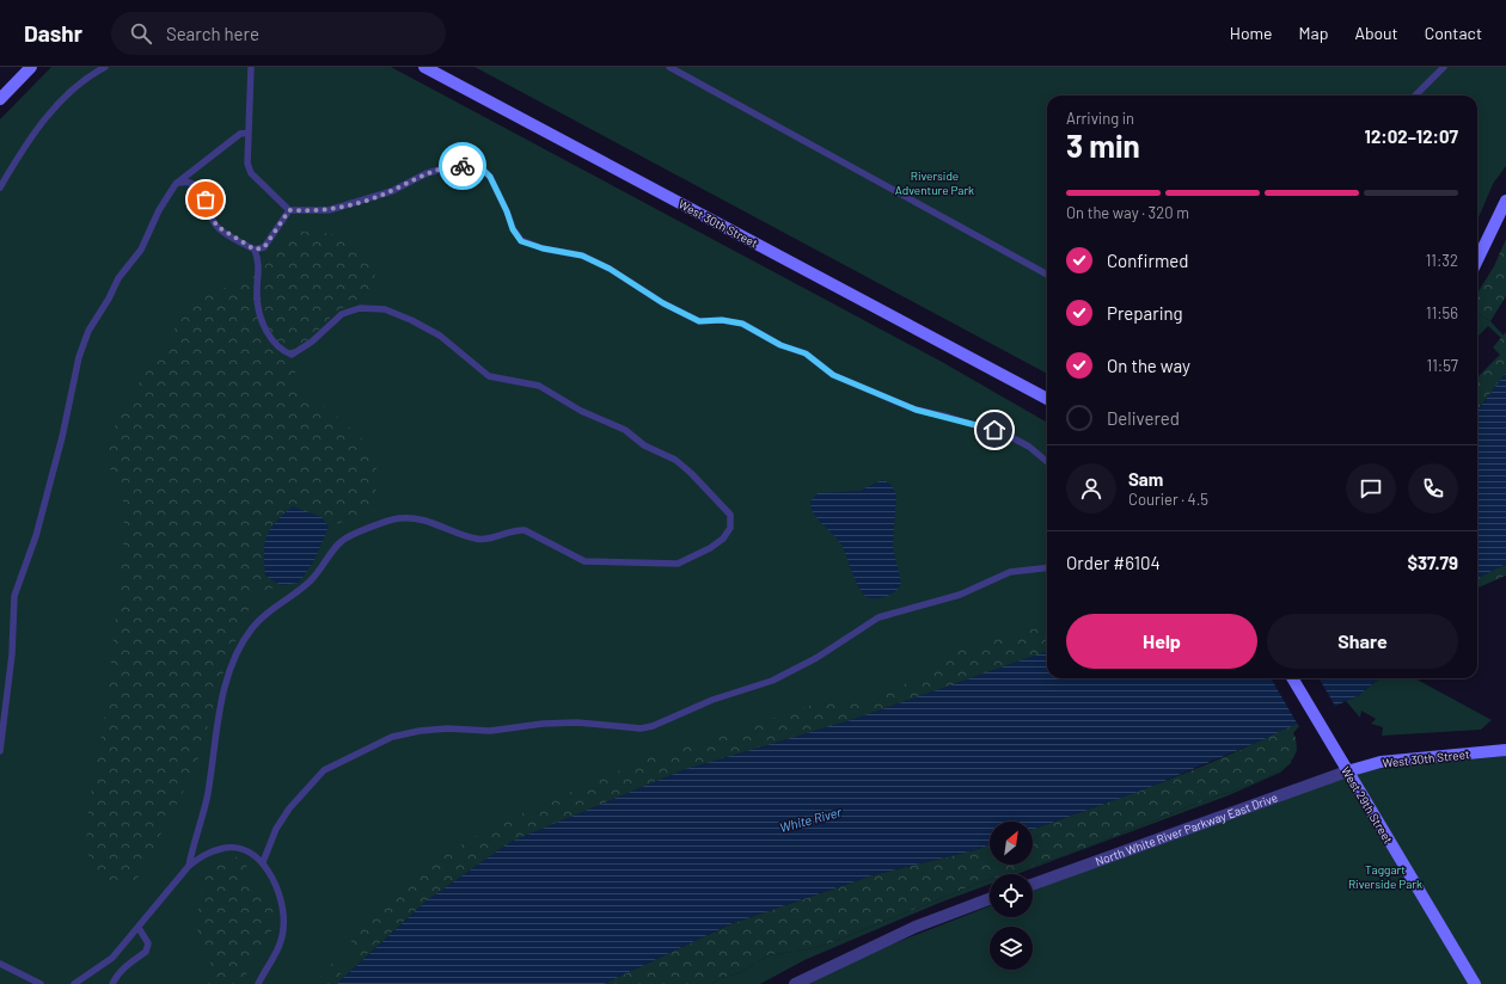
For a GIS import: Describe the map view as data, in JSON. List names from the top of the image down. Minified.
{"streets":{"main road":["West 30th Street","West 29th Street"],"street":["North White River Parkway East Drive"]},"crossings":[["West 30th Street","West 29th Street"],["West 30th Street","North White River Parkway East Drive"],["West 29th Street","North White River Parkway East Drive"]],"water":["White River"],"parks":["Riverside Adventure Park","Taggart Riverside Park"],"north":"top right","page":{"header":"Dashr","search":"Search here","nav":["Home","Map","About","Contact"],"heading":["3 min","Arriving in","12:02–12:07"],"panel":["Sam","Courier · 4.5","Order #6104","$37.79"],"bar":"On the way · 320 m","list":[["Confirmed","11:32"],["Preparing","11:56"],["On the way","11:57"],"Delivered"],"buttons":["Help","Share"]}}
